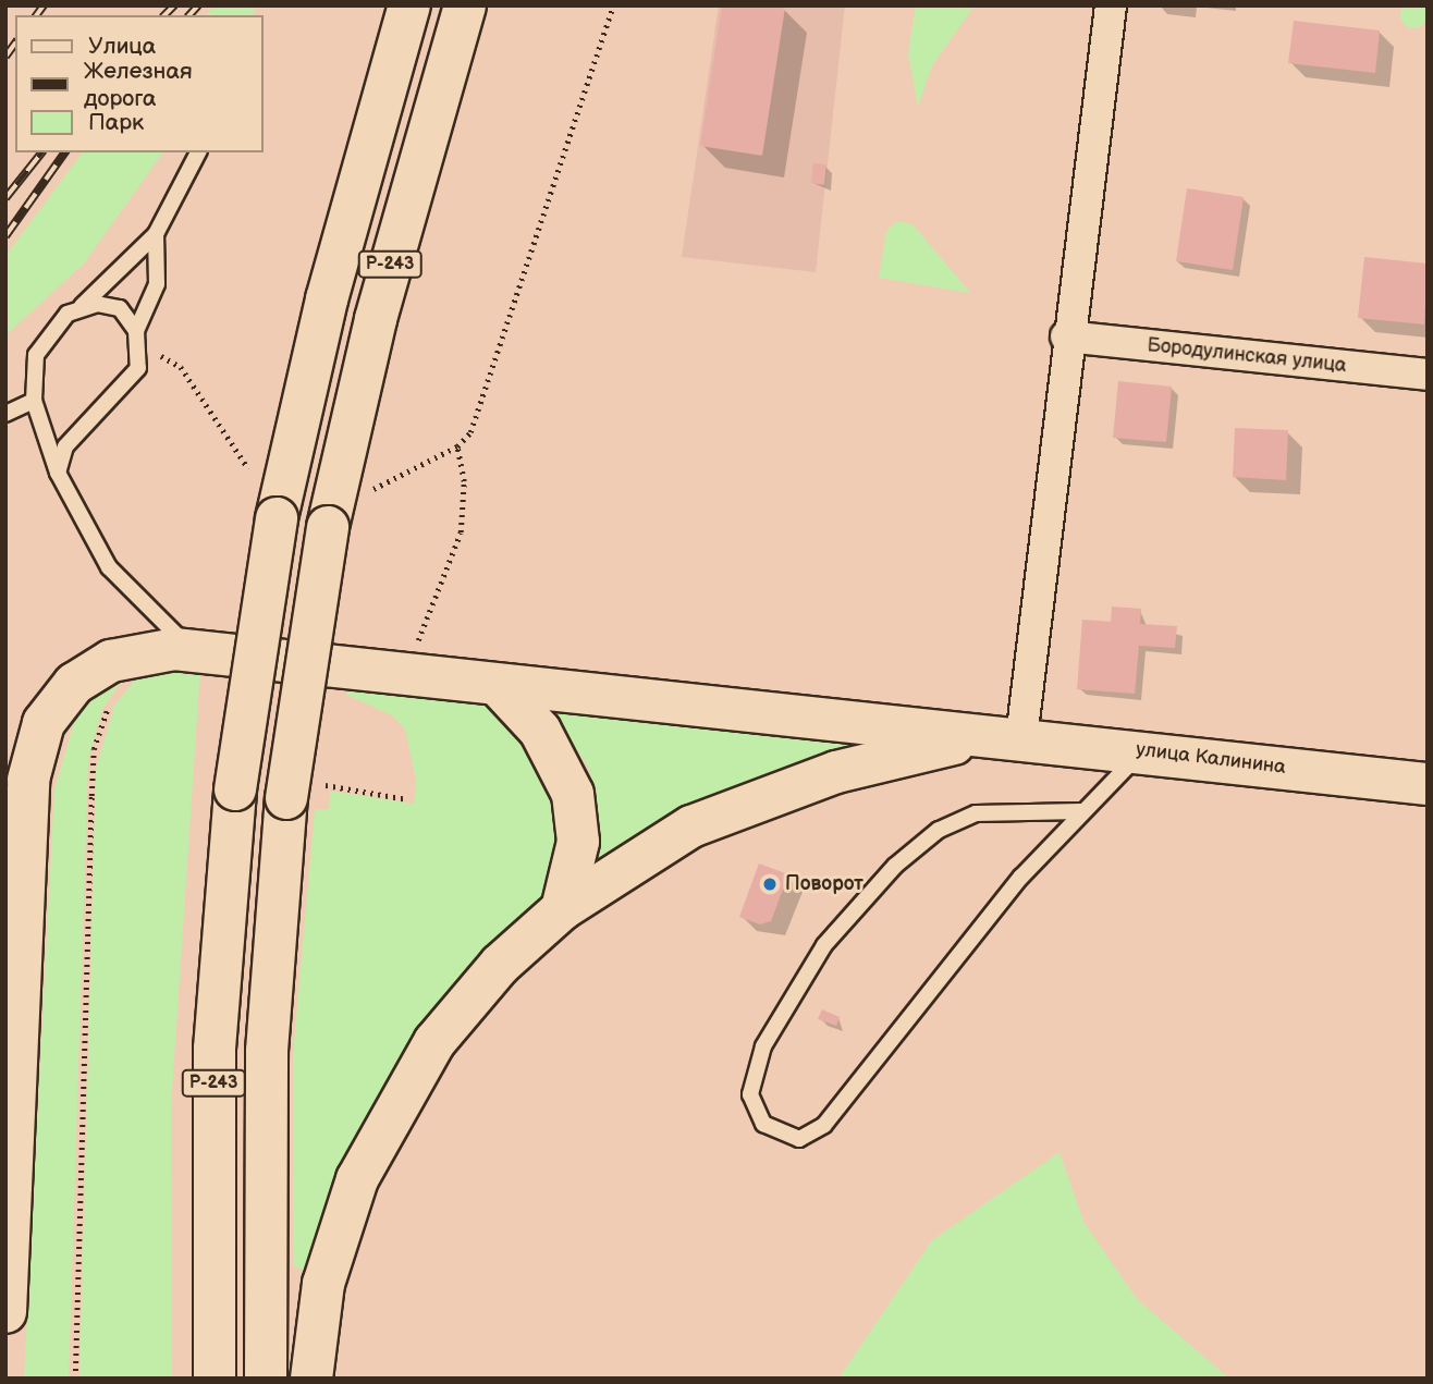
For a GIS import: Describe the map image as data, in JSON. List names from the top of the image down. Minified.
{"streets":{"main road":["Р-243","улица Калинина"],"street":["Бородулинская улица"]},"places":["Поворот"],"legend":["Улица","Железная дорога","Парк"]}
